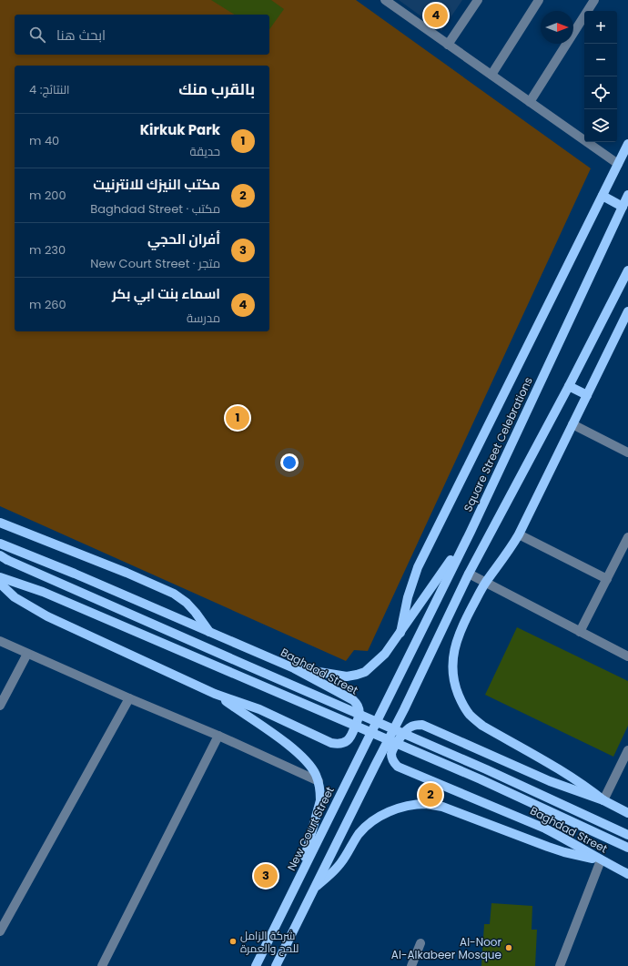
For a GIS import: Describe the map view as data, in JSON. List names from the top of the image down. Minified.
{"streets":{"main road":["Square Street Celebrations","Baghdad Street","New Court Street"]},"crossings":[["Square Street Celebrations","New Court Street"]],"places":["شركة الزامل للحج والعمرة","Al-Noor Al-Alkabeer Mosque"],"north":"right","page":{"pins":["4","1","2","3"],"map_buttons":["+","−"],"search":"ابحث هنا","heading":["بالقرب منك","النتائج: 4"],"list":[{"mark":"1","name":"Kirkuk Park","note":"حديقة","value":"40 m"},{"mark":"2","name":"مكتب النيزك للانترنيت","note":"مكتب · Baghdad Street","value":"200 m"},{"mark":"3","name":"أفران الحجي","note":"متجر · New Court Street","value":"230 m"},{"mark":"4","name":"اسماء بنت ابي بكر","note":"مدرسة","value":"260 m"}]}}
